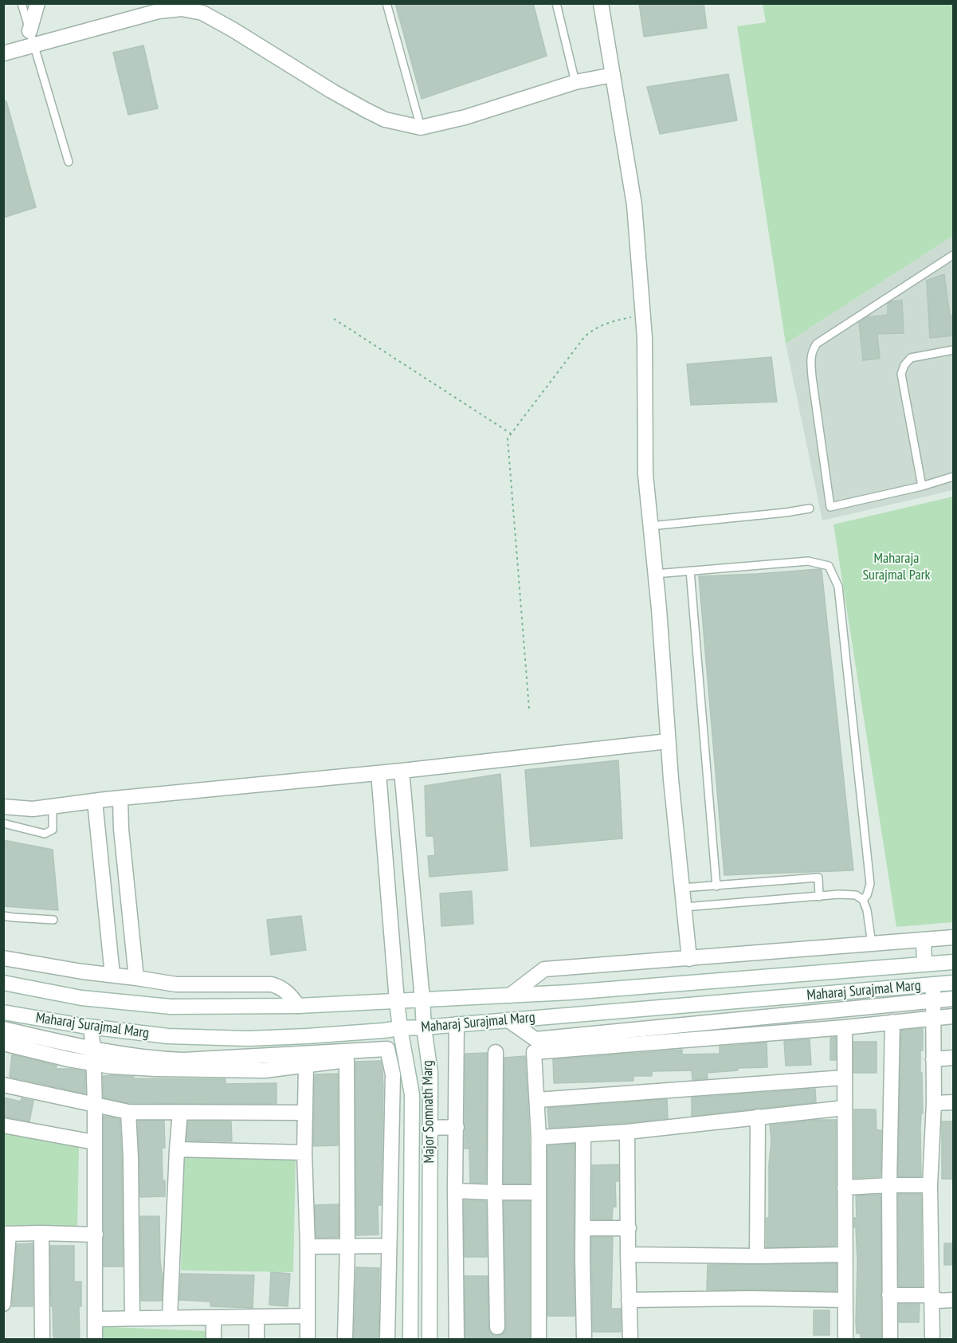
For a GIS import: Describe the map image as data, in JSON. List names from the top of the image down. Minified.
{"streets":{"street":["Maharaj Surajmal Marg","Major Somnath Marg"]},"crossings":[["Maharaj Surajmal Marg","Major Somnath Marg"]],"parks":["Maharaja Surajmal Park"]}
